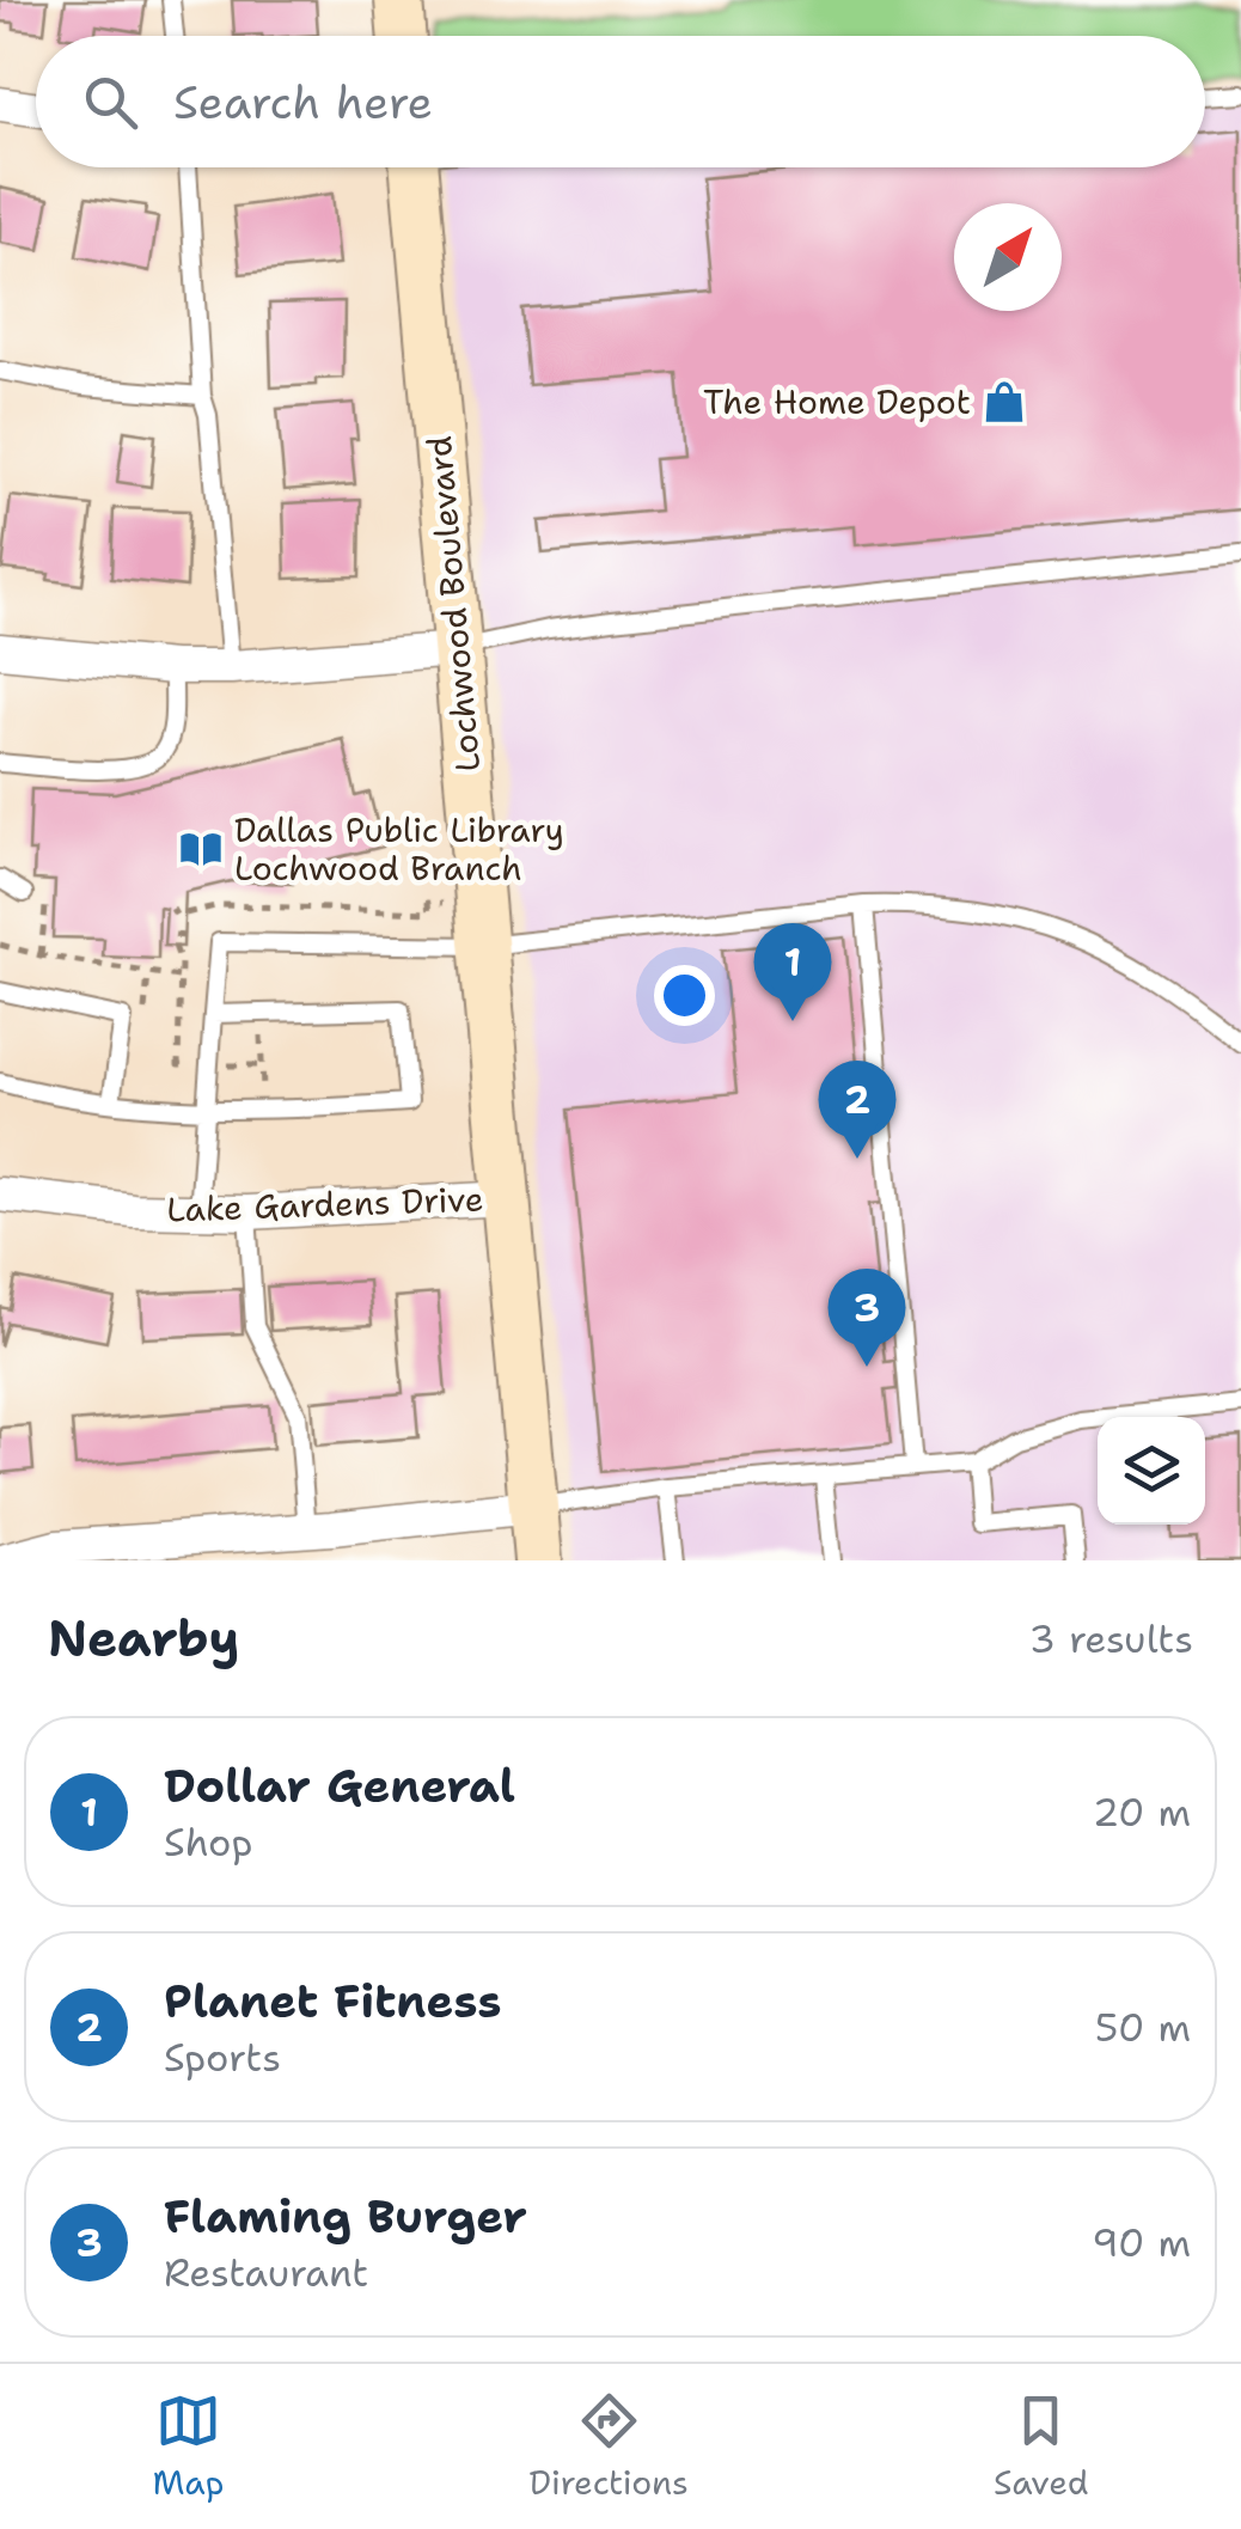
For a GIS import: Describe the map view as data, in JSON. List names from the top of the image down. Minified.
{"streets":{"street":["Lochwood Boulevard","Lake Gardens Drive"]},"crossings":[["Lochwood Boulevard","Lake Gardens Drive"]],"places":{"shop":["The Home Depot"],"library":["Dallas Public Library Lochwood Branch"]},"north":"top right","page":{"search":"Search here","pins":["1","2","3"],"heading":["Nearby","3 results"],"list":[{"mark":"1","name":"Dollar General","note":"Shop","value":"20 m"},{"mark":"2","name":"Planet Fitness","note":"Sports","value":"50 m"},{"mark":"3","name":"Flaming Burger","note":"Restaurant","value":"90 m"}],"nav":["Map","Directions","Saved"]}}
